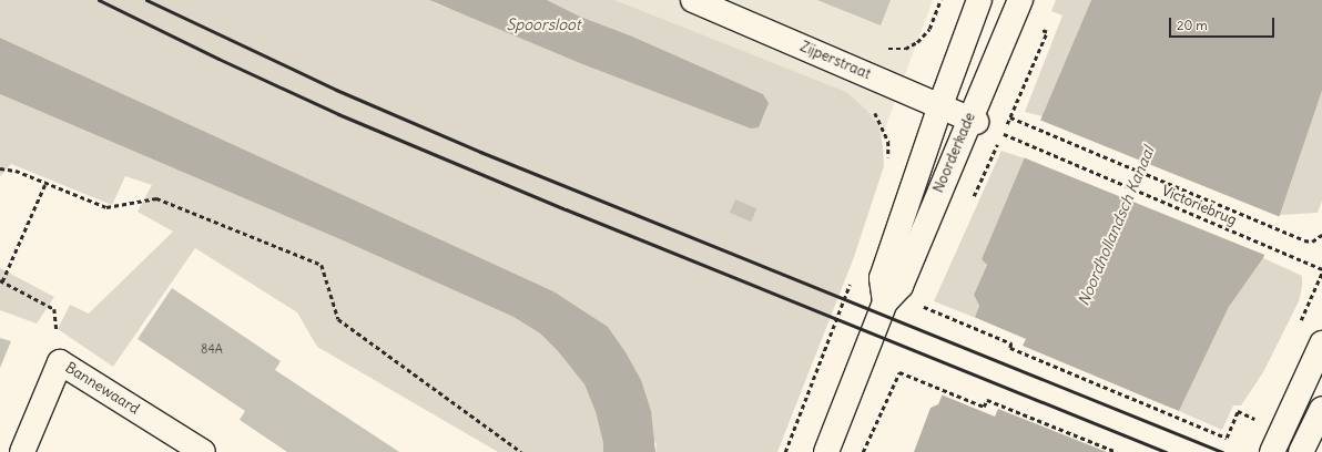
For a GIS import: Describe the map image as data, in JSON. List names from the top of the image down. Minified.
{"streets":{"main road":["Zijperstraat","Noorderkade","Bannewaard"],"path":["Victoriebrug"]},"crossings":[["Zijperstraat","Noorderkade"]],"water":["Spoorsloot","Noordhollandsch Kanaal"],"house_numbers":["84A"],"scale_bar":"20 m"}
